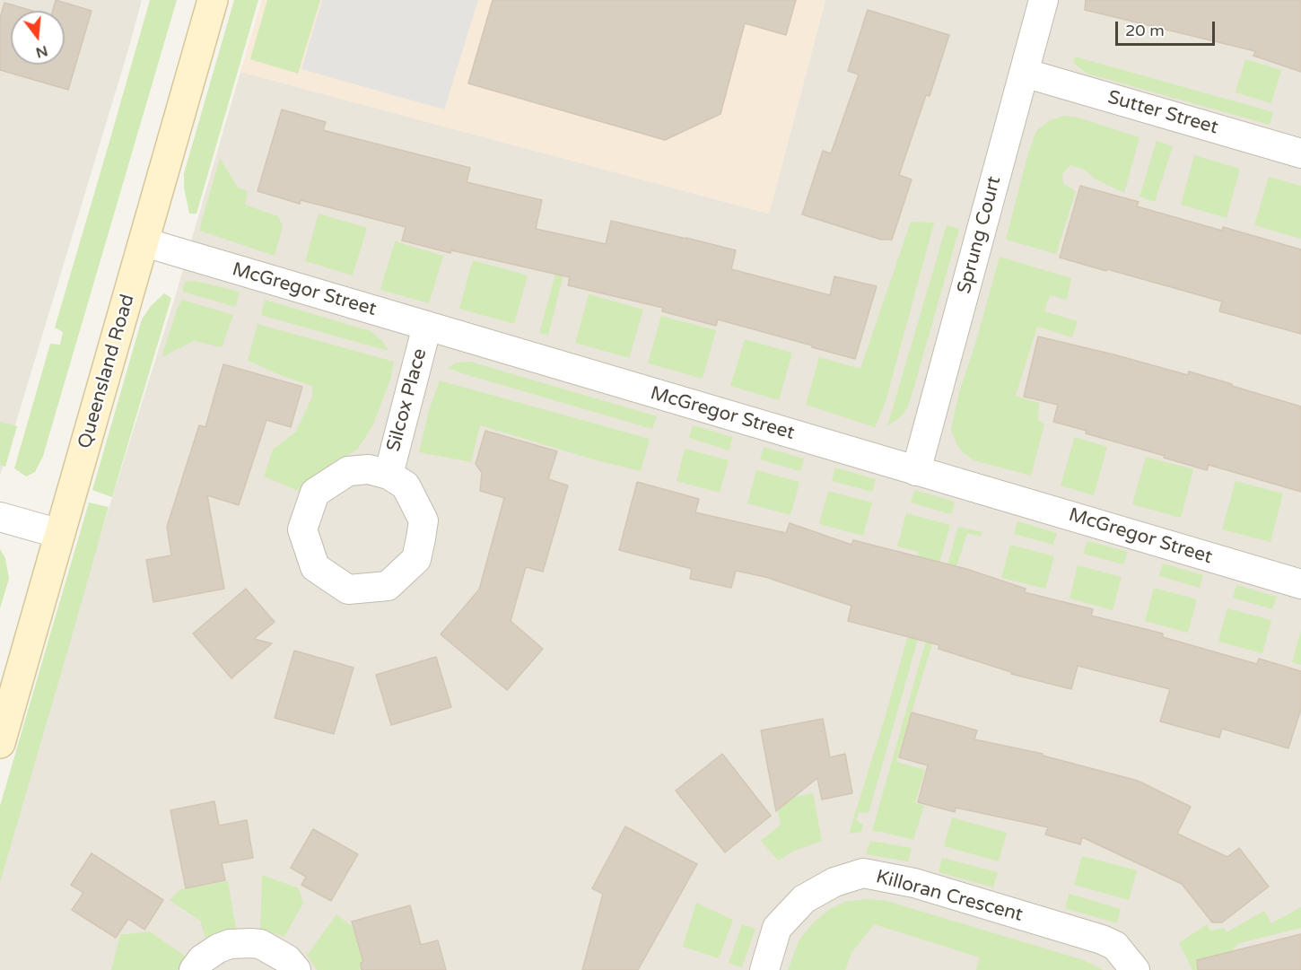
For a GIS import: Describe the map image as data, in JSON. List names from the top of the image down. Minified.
{"streets":{"street":["Sutter Street","Sprung Court","McGregor Street","Queensland Road","Silcox Place","Killoran Crescent"]},"crossings":[["Sutter Street","Sprung Court"],["Sprung Court","McGregor Street"],["McGregor Street","Queensland Road"],["McGregor Street","Silcox Place"]],"scale_bar":"20 m","north":"bottom"}
